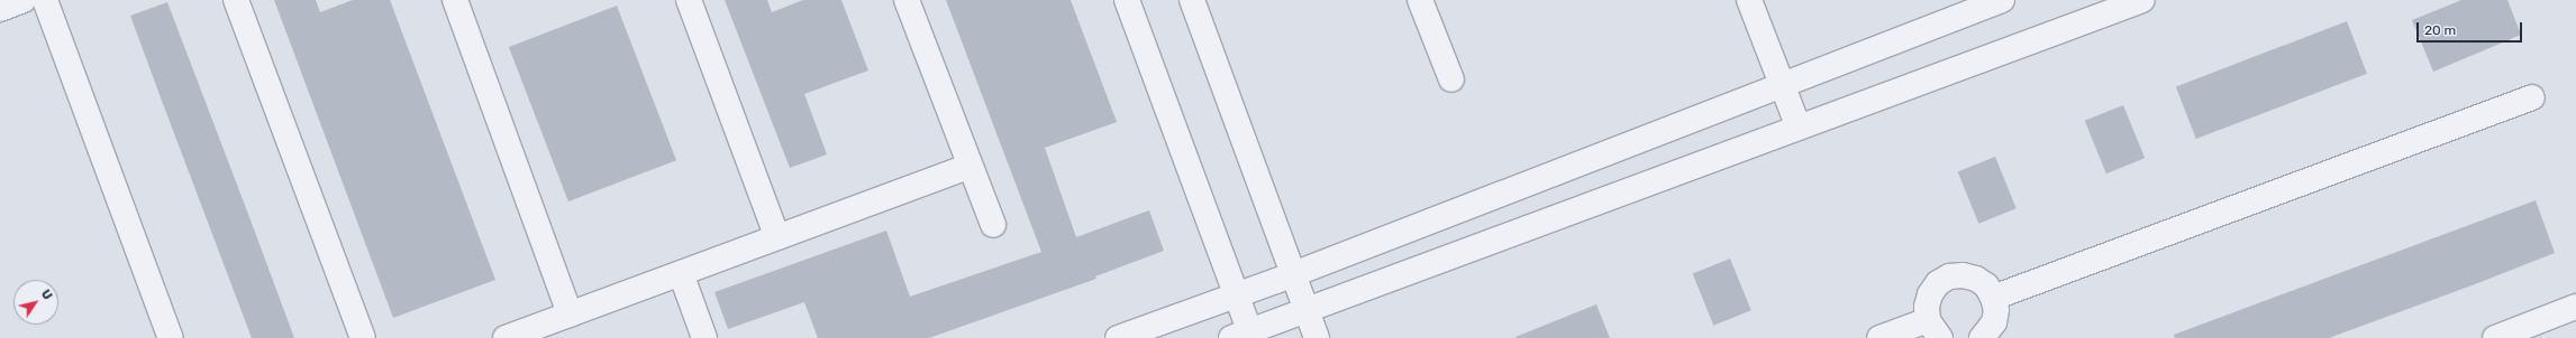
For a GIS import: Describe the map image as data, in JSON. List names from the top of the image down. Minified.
{"scale_bar":"20 m","north":"top right"}
